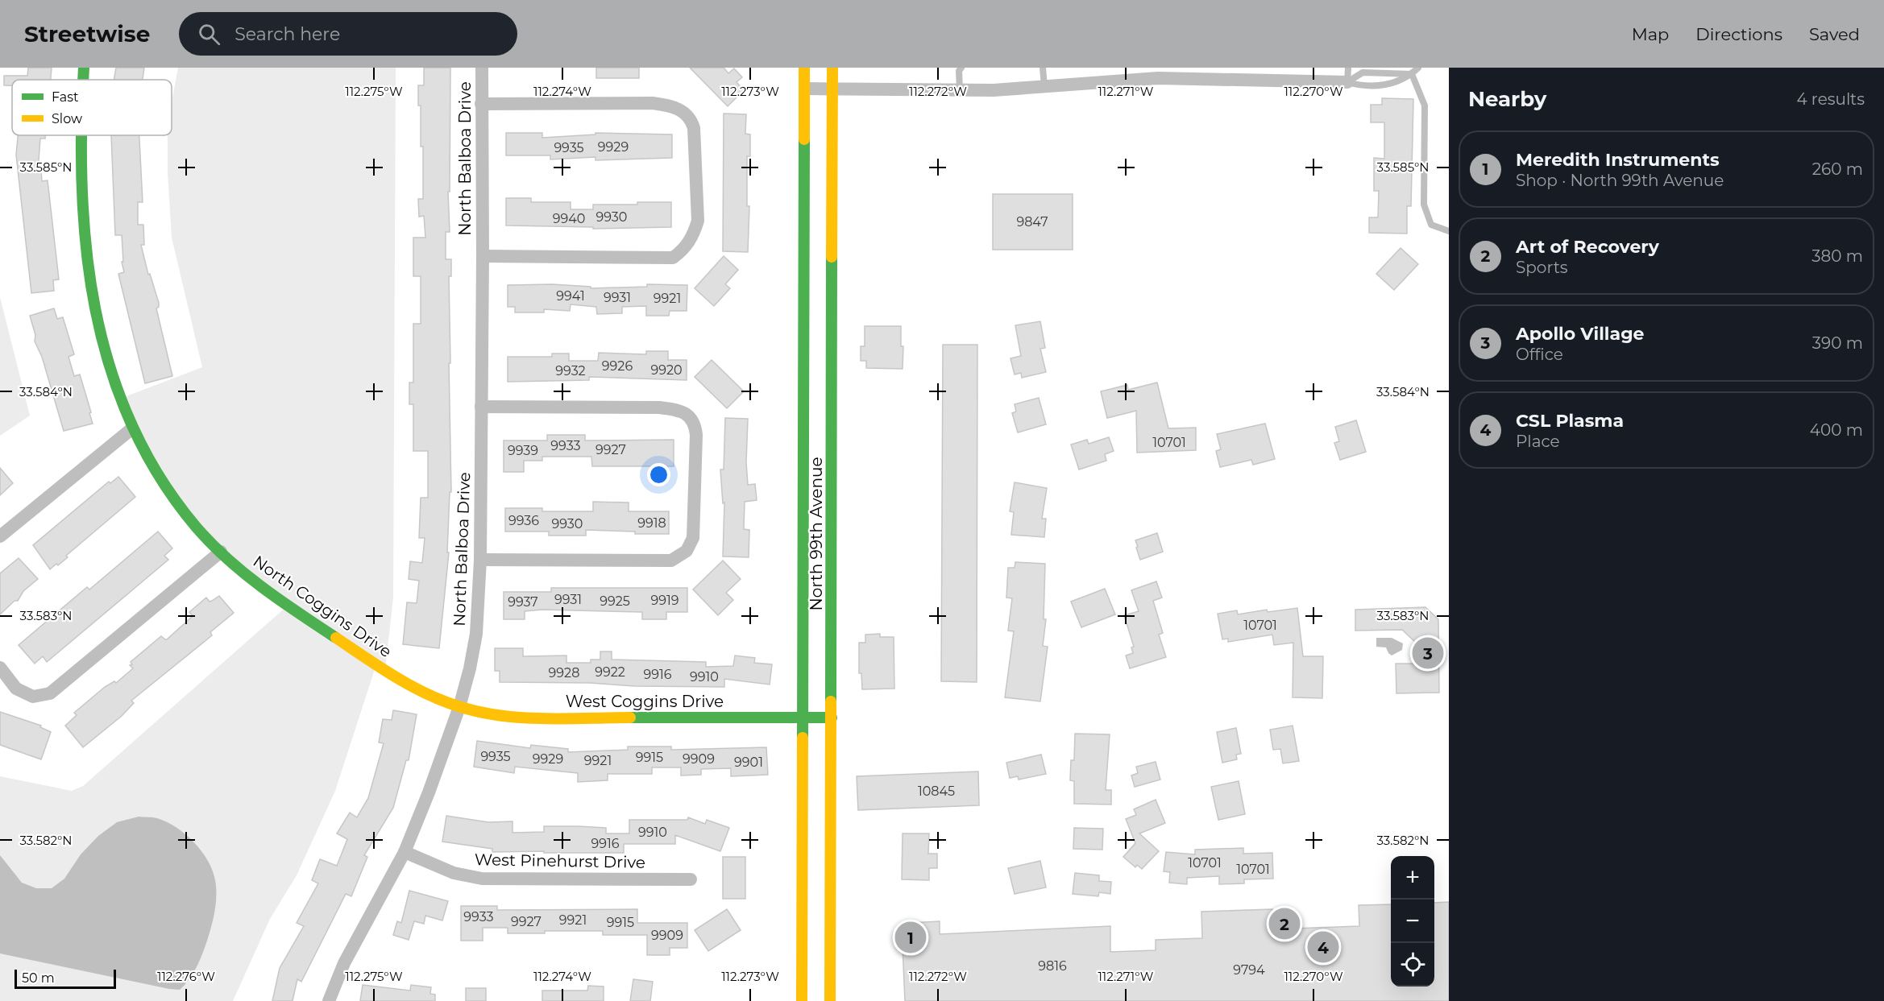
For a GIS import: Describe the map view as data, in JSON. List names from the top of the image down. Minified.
{"streets":{"main road":["North 99th Avenue","North Coggins Drive","West Coggins Drive"],"street":["North Balboa Drive","West Pinehurst Drive"]},"crossings":[["North Balboa Drive","North Coggins Drive"],["North Balboa Drive","West Coggins Drive"],["North Balboa Drive","West Pinehurst Drive"],["North 99th Avenue","West Coggins Drive"],["North Coggins Drive","West Coggins Drive"]],"house_numbers":["9929","9935","9930","9940","9847","9941","9931","9921","9926","9920","9932","10701","9933","9927","9939","9936","9918","9930","9931","9919","9925","9937","10701","9922","9928","9916","9910","9935","9915","9929","9909","9921","9901","10845","9910","9916","10701","10701","9933","9921","9927","9915","9909","9816","9794"],"legend":["Fast","Slow"],"scale_bar":"50 m","page":{"header":"Streetwise","search":"Search here","nav":["Map","Directions","Saved"],"heading":["Nearby","4 results"],"list":[{"mark":"1","name":"Meredith Instruments","note":"Shop · North 99th Avenue","value":"260 m"},{"mark":"2","name":"Art of Recovery","note":"Sports","value":"380 m"},{"mark":"3","name":"Apollo Village","note":"Office","value":"390 m"},{"mark":"4","name":"CSL Plasma","note":"Place","value":"400 m"}],"pins":["3","2","1","4"],"map_buttons":["+","−"],"scale":"50 m"},"coordinates":["112.275°W","112.274°W","112.273°W","112.272°W","112.271°W","112.270°W","33.585°N","33.584°N","33.583°N","33.582°N","112.276°W"]}
